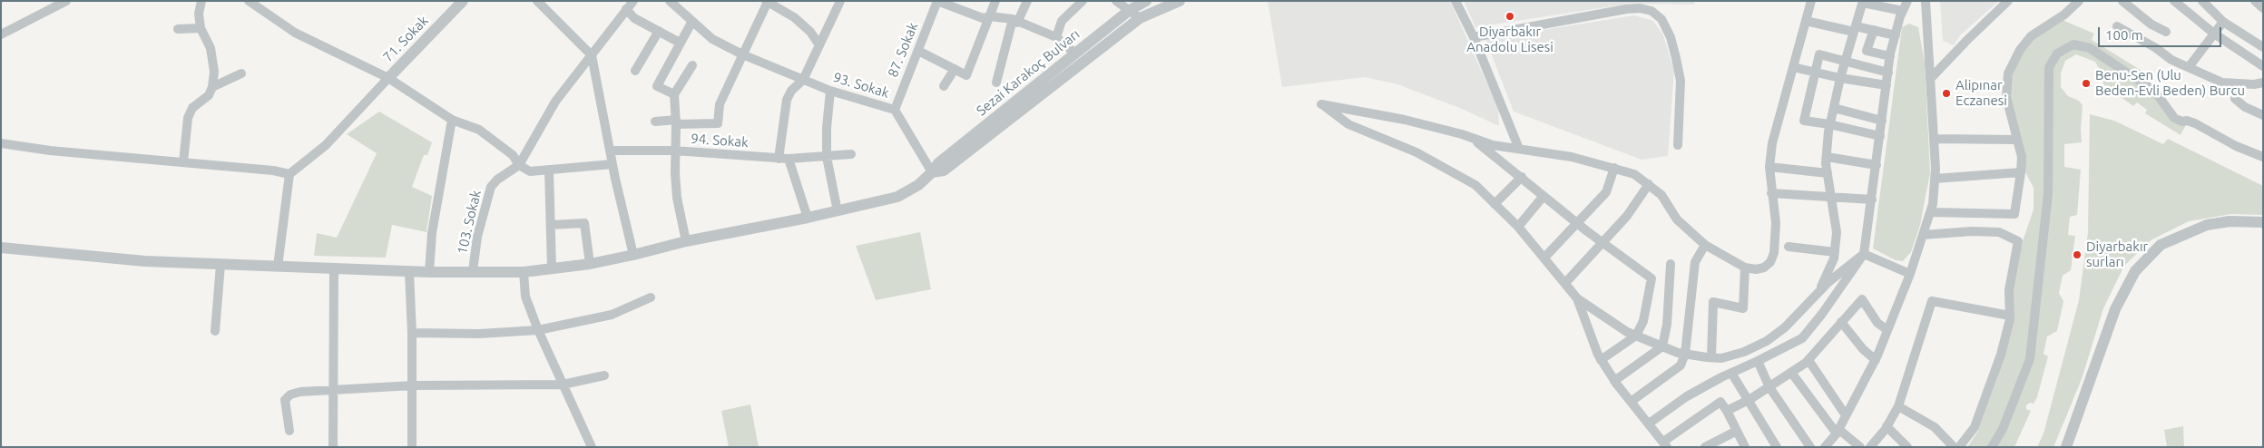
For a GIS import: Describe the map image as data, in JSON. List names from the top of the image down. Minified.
{"streets":{"street":["71. Sokak","87. Sokak","Sezai Karakoç Bulvarı","93. Sokak","94. Sokak","103. Sokak"]},"crossings":[["87. Sokak","93. Sokak"],["Sezai Karakoç Bulvarı","93. Sokak"]],"places":["Diyarbakır Anadolu Lisesi","Benu-Sen (Ulu Beden-Evli Beden) Burcu","Alipınar Eczanesi","Diyarbakır surları"],"scale_bar":"100 m"}
